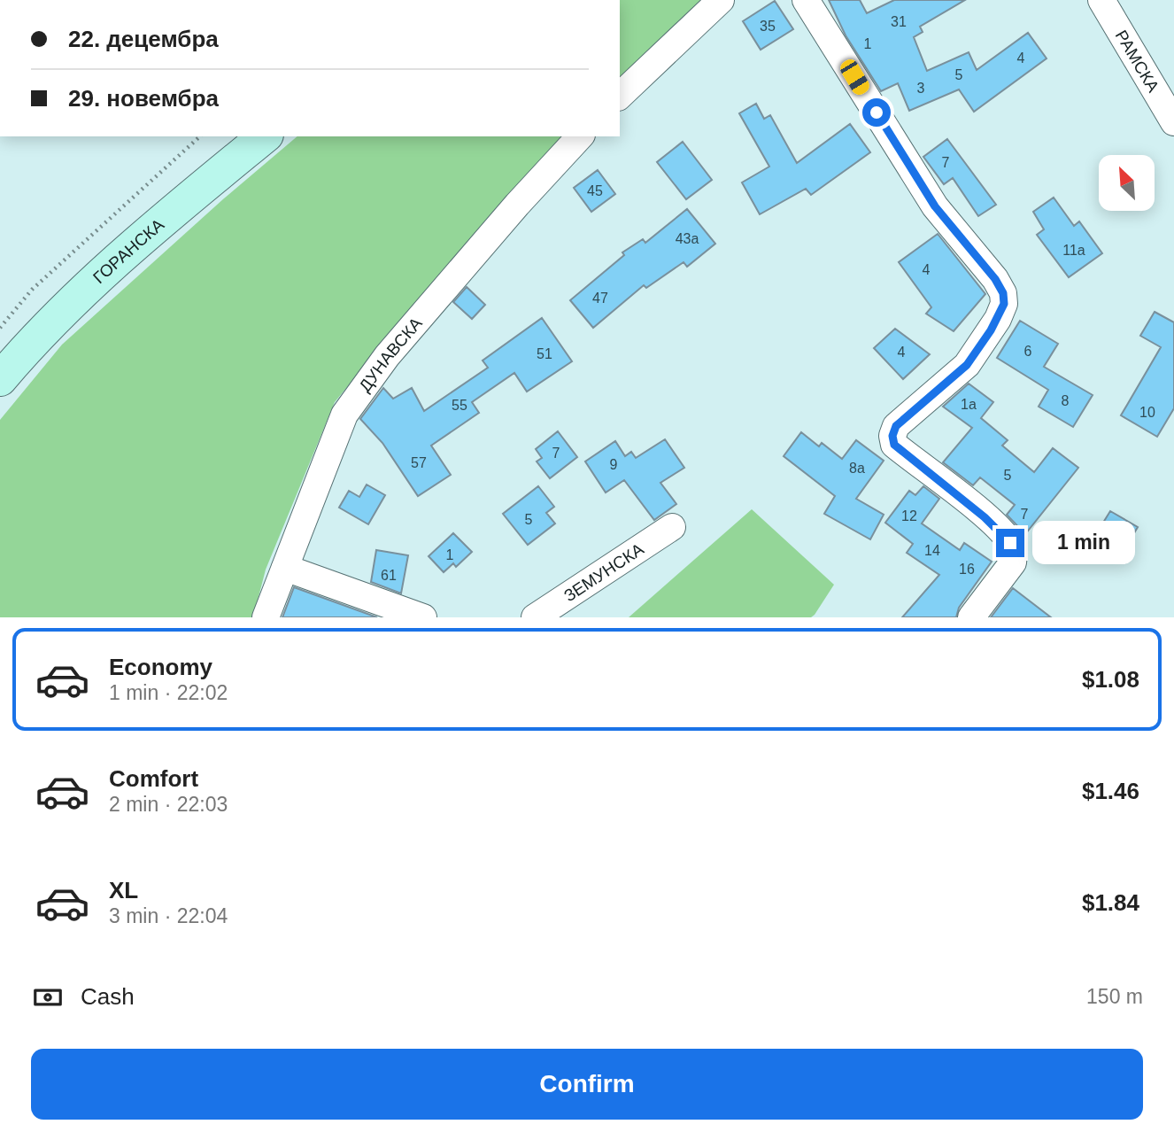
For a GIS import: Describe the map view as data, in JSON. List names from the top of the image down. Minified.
{"streets":{"main road":["ГОРАНСКА"],"street":["РАМСКА","ДУНАВСКА","ЗЕМУНСКА"]},"house_numbers":["31","35","1","4","5","3","7","45","43a","11a","4","47","6","4","51","8","1a","55","10","7","57","9","8a","5","7","12","5","14","1","16","61"],"north":"top left","page":{"banner":["22. децембра","29. новембра"],"bubble":"1 min","list":[{"name":"Economy","note":"1 min · 22:02","value":"$1.08"},{"name":"Comfort","note":"2 min · 22:03","value":"$1.46"},{"name":"XL","note":"3 min · 22:04","value":"$1.84"}],"pay":["Cash","150 m"],"buttons":"Confirm"}}
